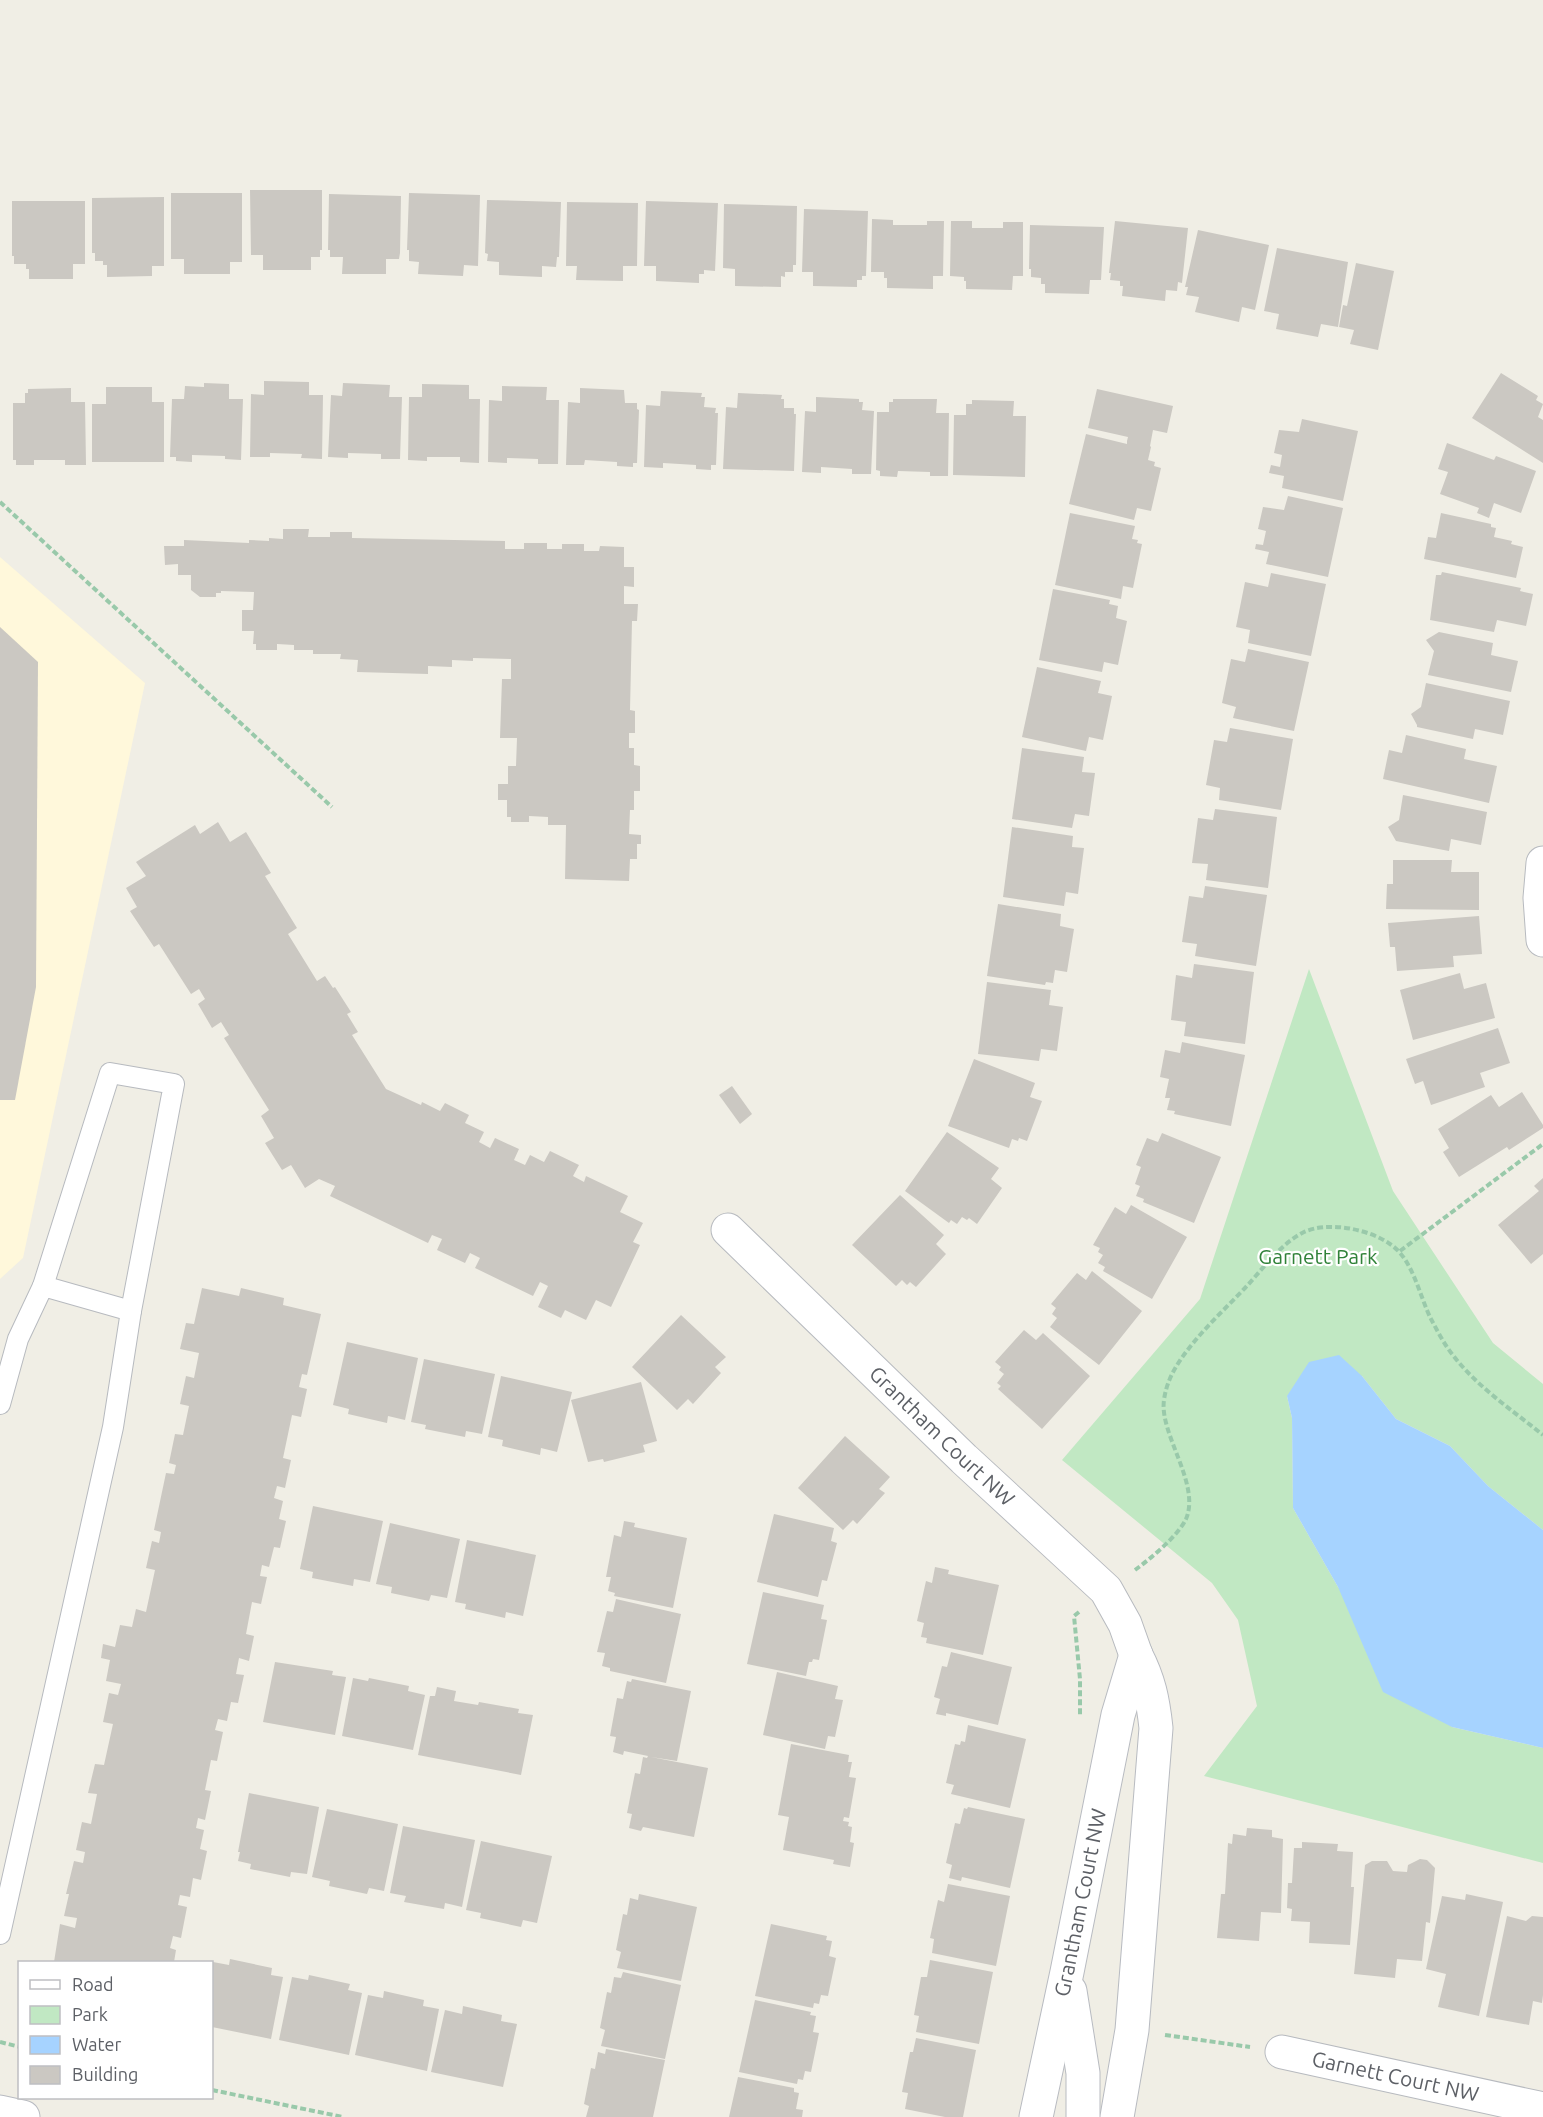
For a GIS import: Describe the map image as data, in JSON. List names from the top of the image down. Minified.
{"streets":{"street":["Grantham Court NW","Garnett Court NW"]},"parks":["Garnett Park"],"legend":["Road","Park","Water","Building"]}
